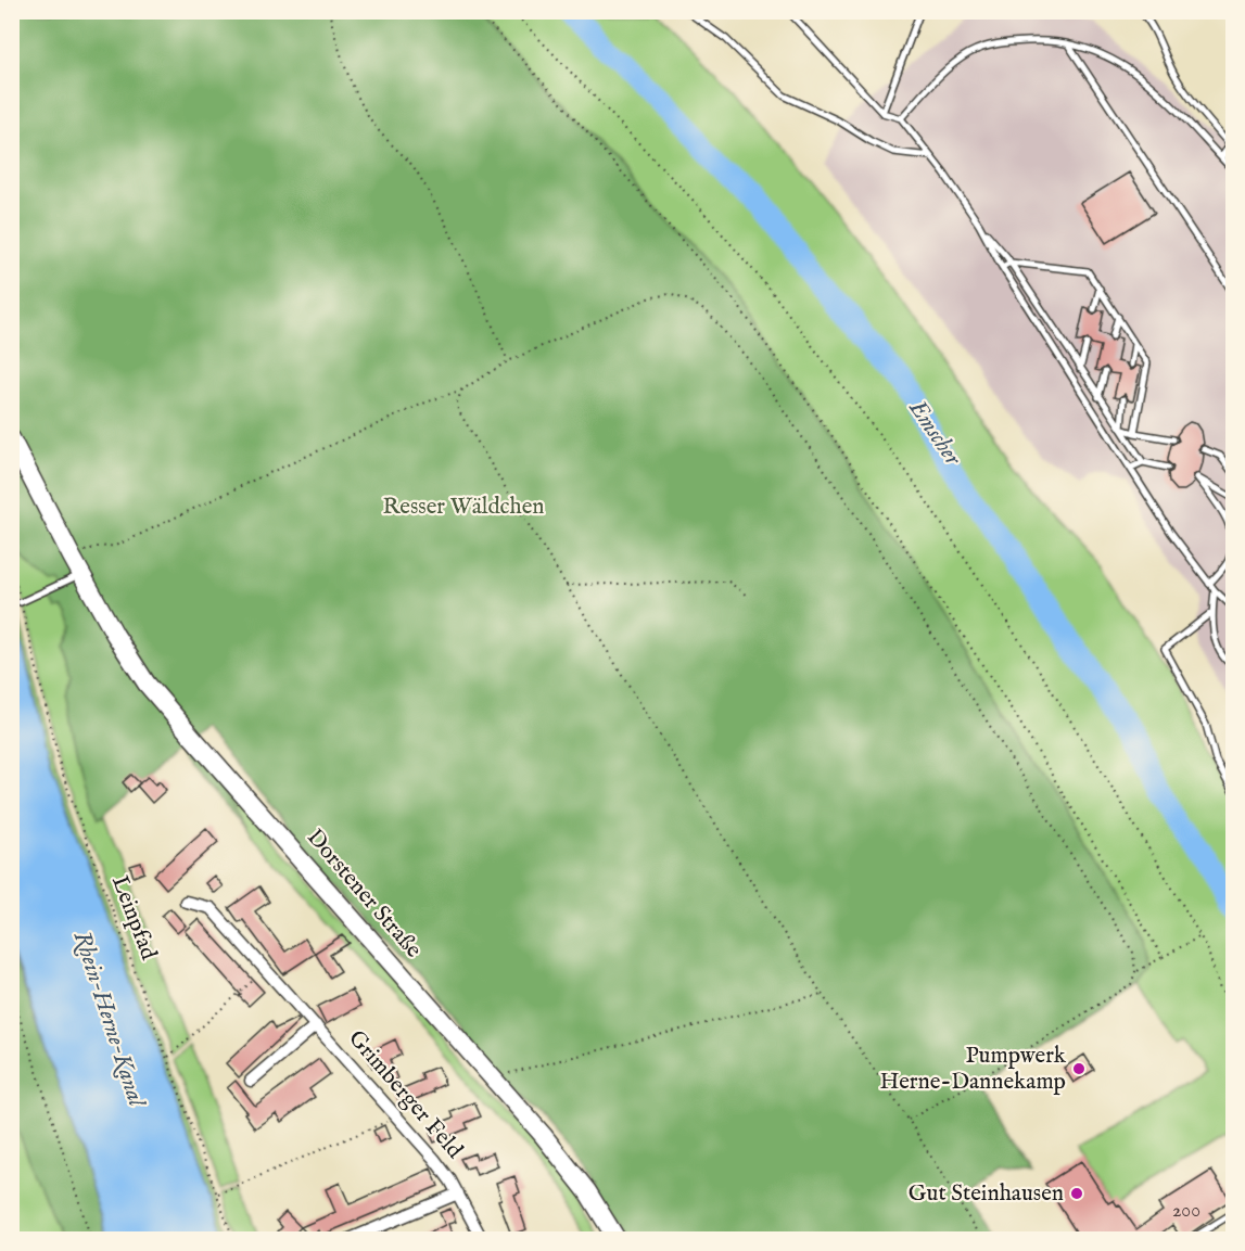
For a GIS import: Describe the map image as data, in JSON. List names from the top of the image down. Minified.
{"streets":{"main road":["Dorstener Straße"],"street":["Grimberger Feld"],"path":["Leinpfad"]},"water":["Emscher","Rhein-Herne-Kanal"],"parks":["Resser Wäldchen"],"places":["Pumpwerk Herne-Dannekamp","Gut Steinhausen"],"house_numbers":["200"]}
